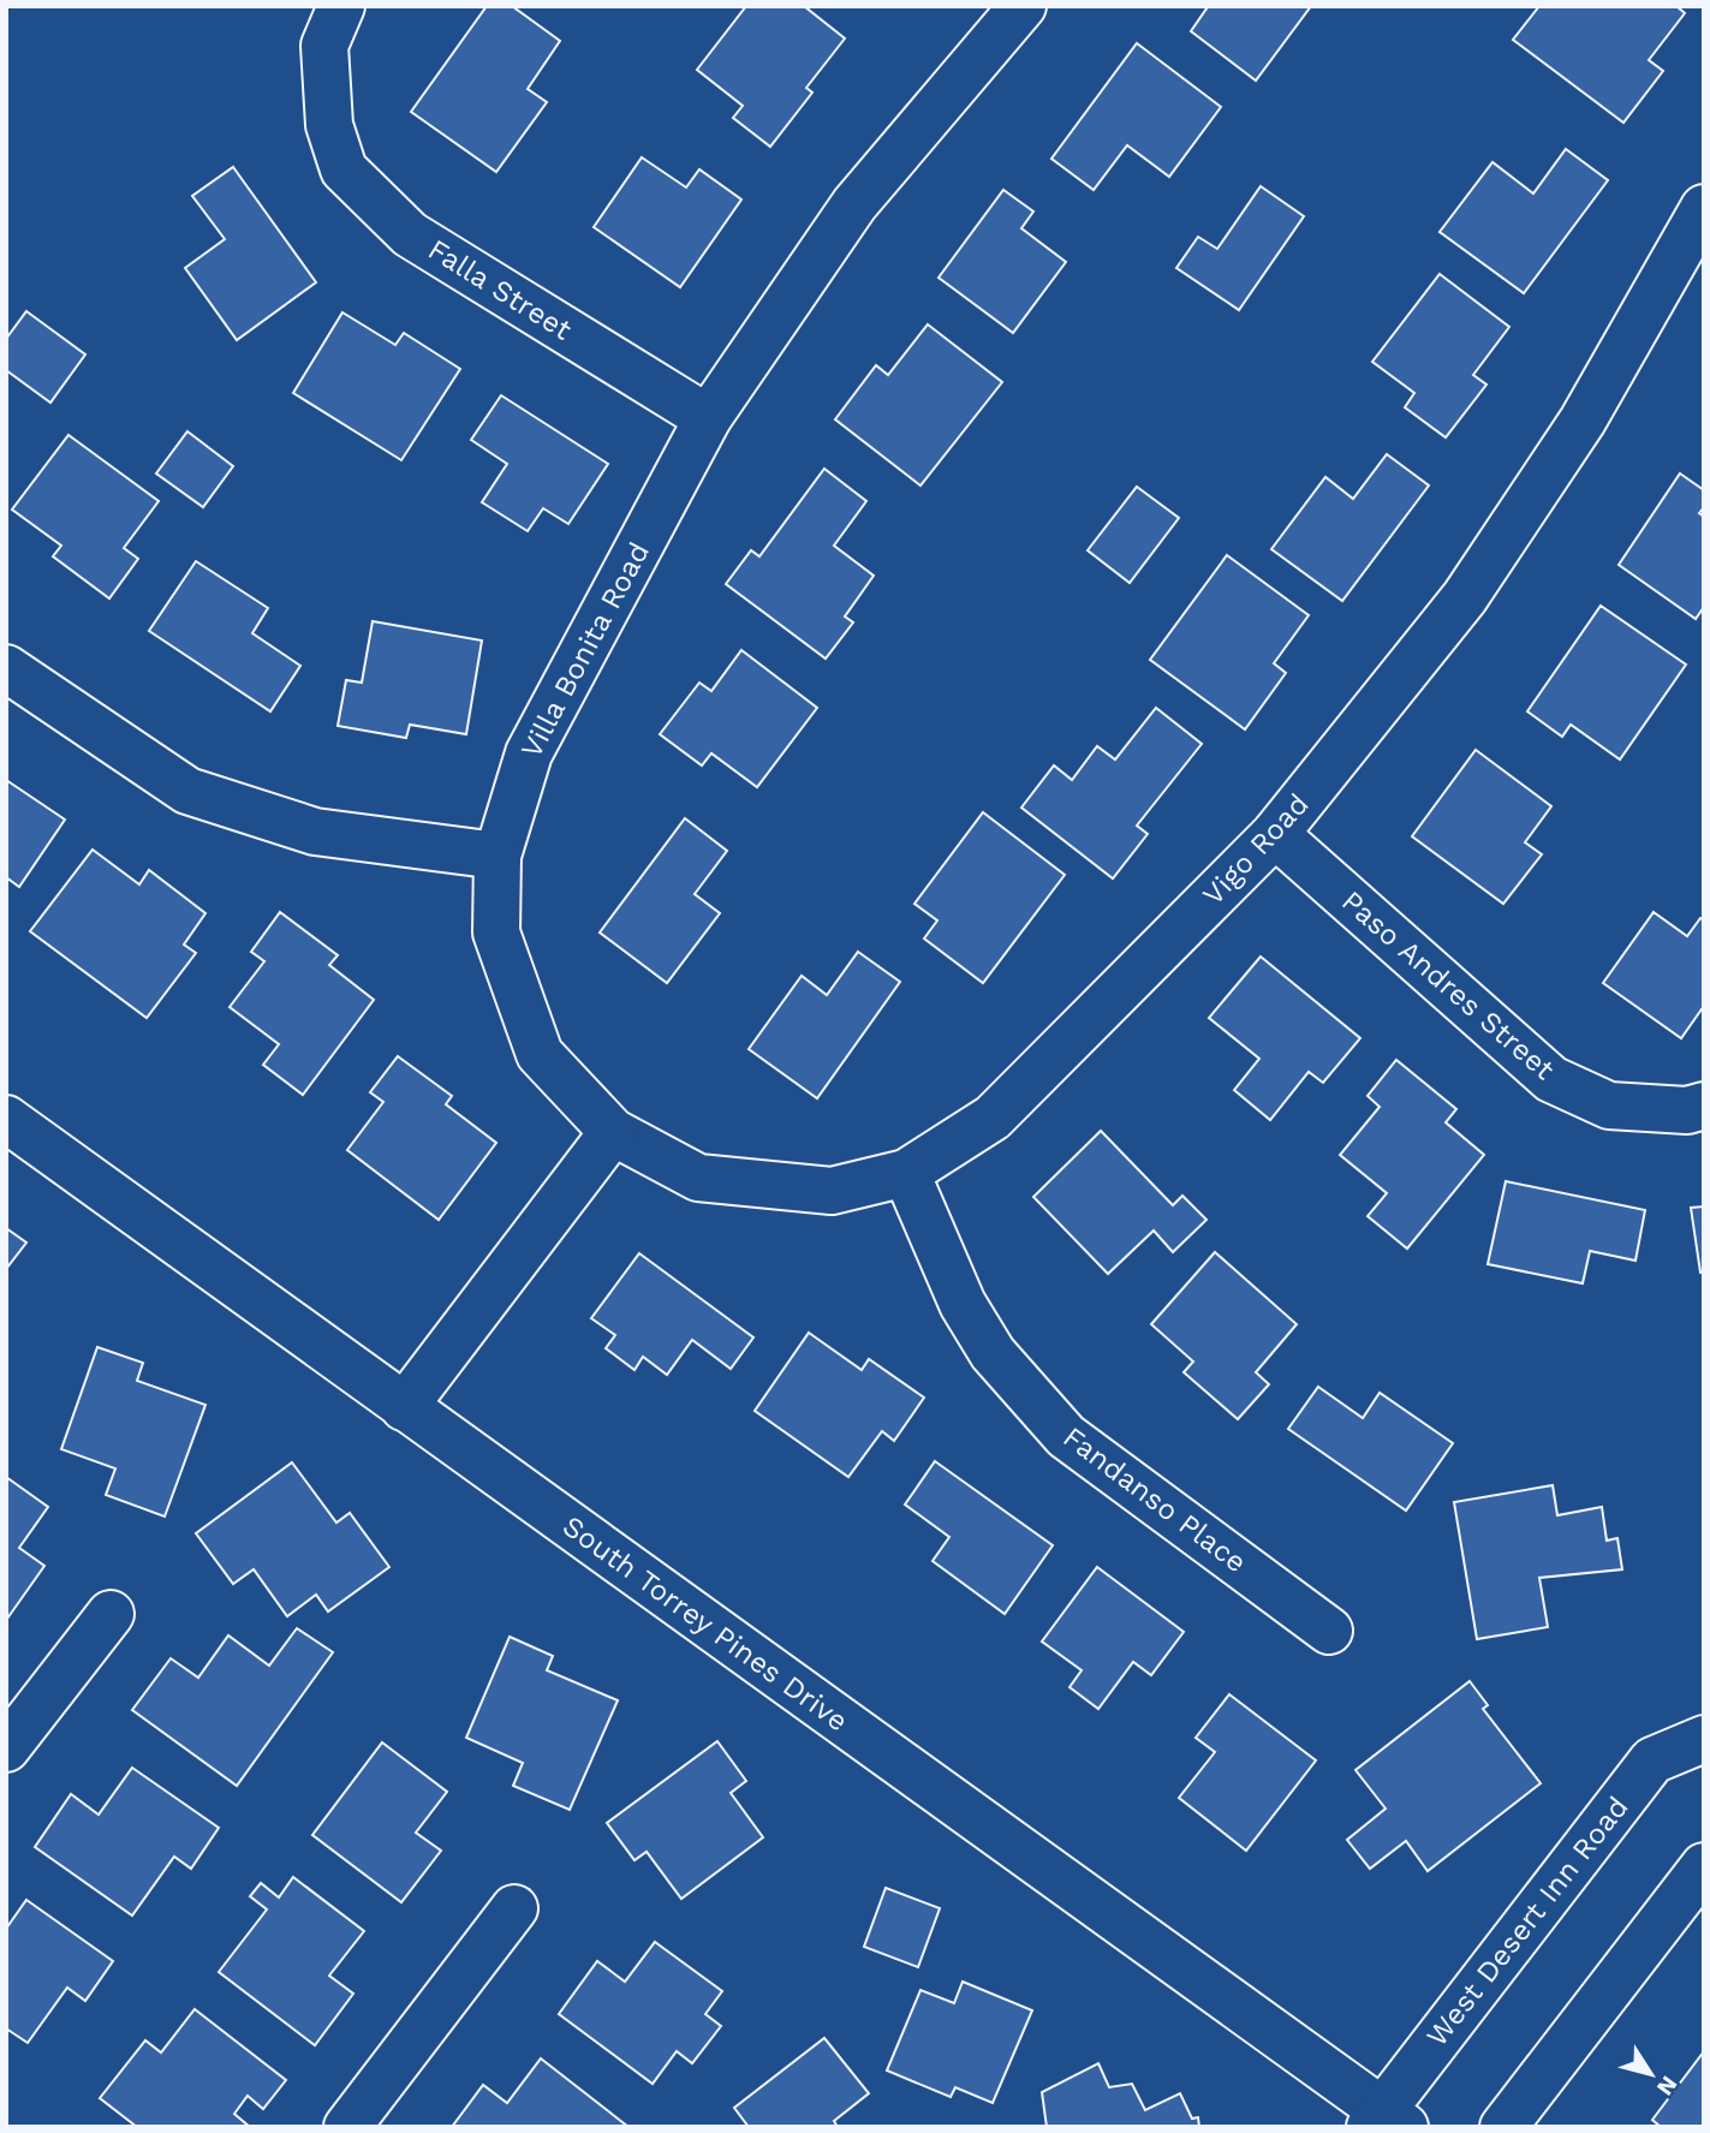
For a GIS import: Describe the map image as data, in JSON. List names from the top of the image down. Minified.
{"streets":{"street":["Falla Street","Villa Bonita Road","Vigo Road","Paso Andres Street","Fandanso Place","South Torrey Pines Drive","West Desert Inn Road"]},"crossings":[["Falla Street","Villa Bonita Road"],["Villa Bonita Road","Vigo Road"],["Vigo Road","Paso Andres Street"],["Vigo Road","Fandanso Place"],["South Torrey Pines Drive","West Desert Inn Road"]],"north":"bottom right"}
